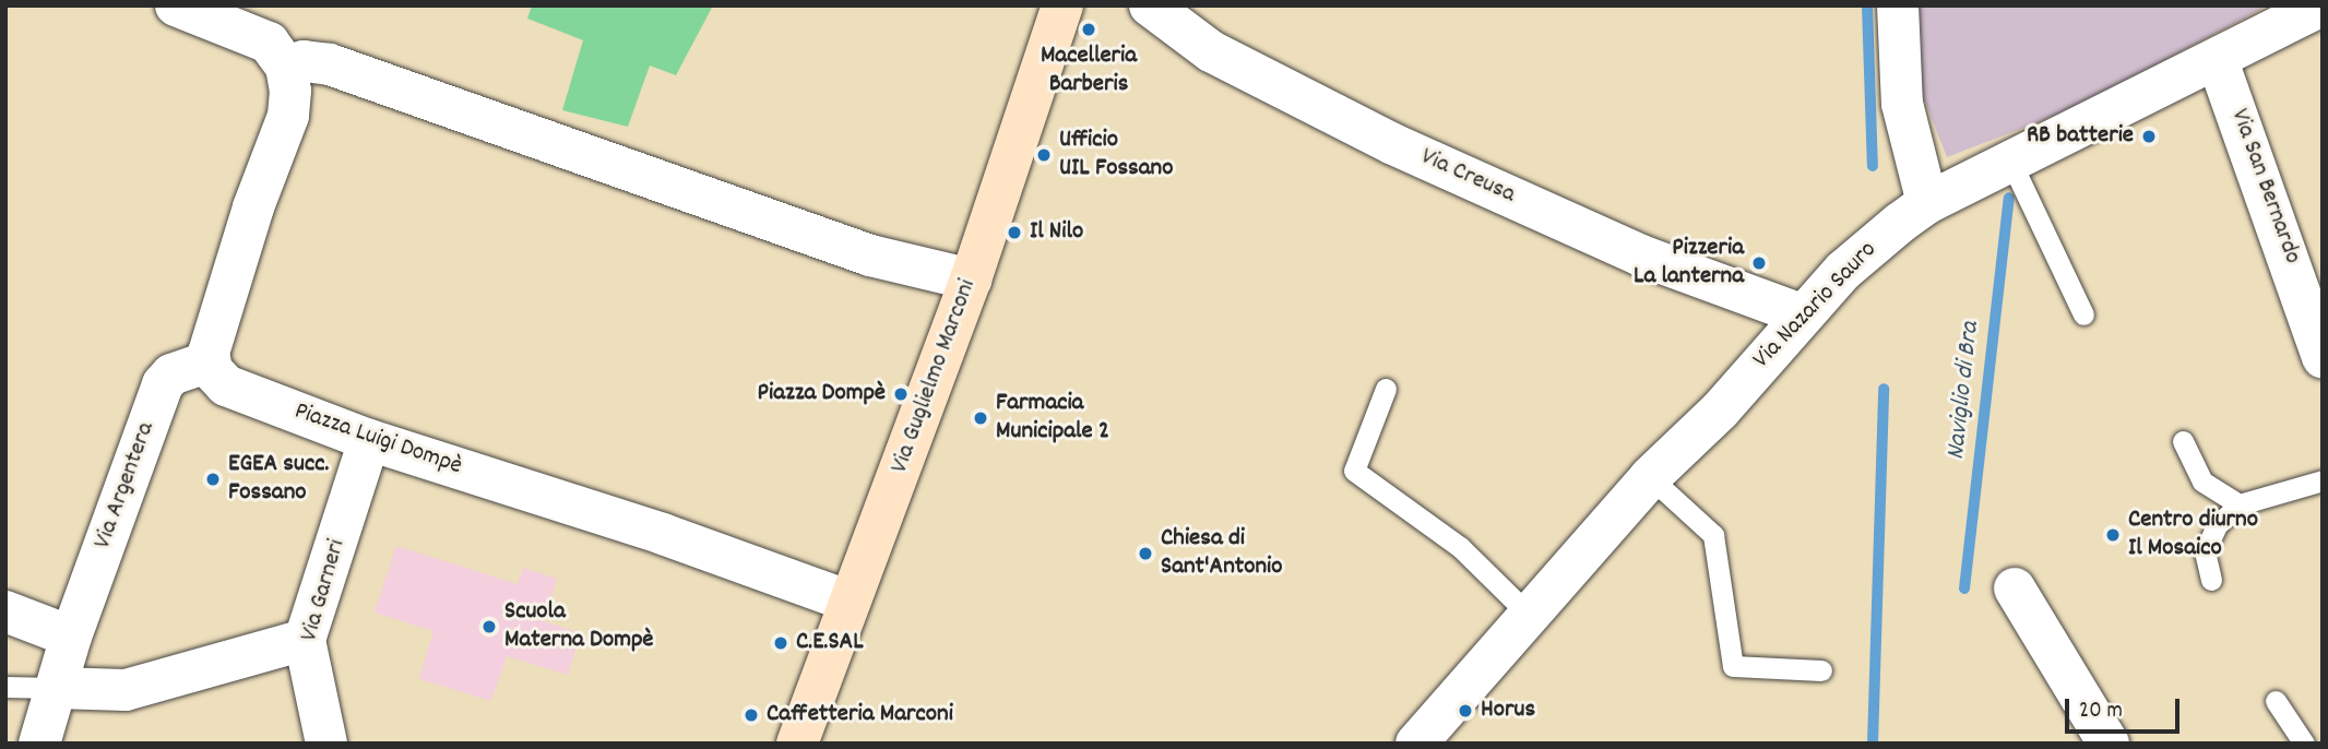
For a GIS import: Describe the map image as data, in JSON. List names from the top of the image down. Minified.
{"streets":{"main road":["Via Guglielmo Marconi"],"street":["Via Creusa","Via San Bernardo","Via Nazario Sauro","Piazza Luigi Dompè","Via Argentera","Via Garneri"]},"crossings":[["Via Creusa","Via Nazario Sauro"],["Via San Bernardo","Via Nazario Sauro"],["Via Guglielmo Marconi","Piazza Luigi Dompè"],["Piazza Luigi Dompè","Via Argentera"],["Piazza Luigi Dompè","Via Garneri"]],"water":["Naviglio di Bra"],"places":["Macelleria Barberis","RB batterie","Ufficio UIL Fossano","Il Nilo","Pizzeria La lanterna","Piazza Dompè","Farmacia Municipale 2","EGEA succ. Fossano","Centro diurno Il Mosaico","Chiesa di Sant'Antonio","Scuola Materna Dompè","C.E.SAL","Horus","Caffetteria Marconi"],"scale_bar":"20 m"}
